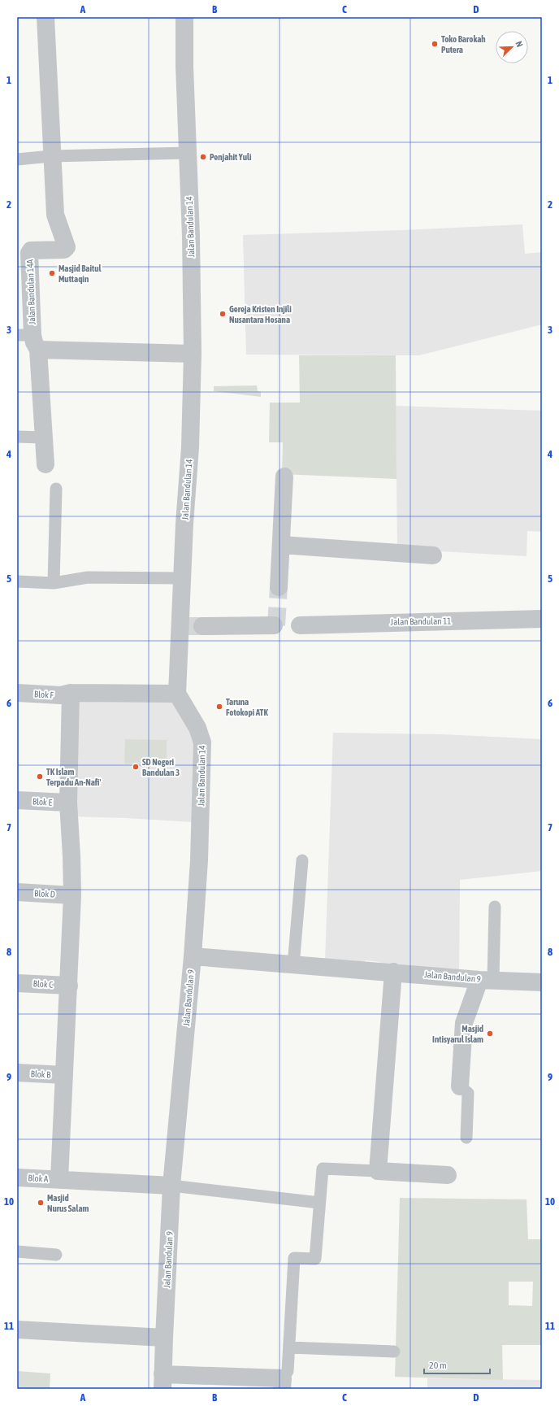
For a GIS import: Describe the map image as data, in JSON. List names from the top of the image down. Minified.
{"streets":{"street":["Jalan Bandulan 14","Jalan Bandulan 14A","Jalan Bandulan 11","Blok F","Blok E","Blok D","Jalan Bandulan 9","Blok C","Blok B","Blok A"]},"crossings":[["Jalan Bandulan 14","Blok F"],["Jalan Bandulan 14","Jalan Bandulan 9"],["Jalan Bandulan 9","Blok A"]],"places":["Toko Barokah Putera","Penjahit Yuli","Masjid Baitul Muttaqin","Gereja Kristen Injili Nusantara Hosana","Taruna Fotokopi ATK","SD Negeri Bandulan 3","TK Islam Terpadu An-Nafi'","Masjid Intisyarul Islam","Masjid Nurus Salam"],"scale_bar":"20 m","north":"top right","grid":{"columns":["A","B","C","D"],"rows":["1","2","3","4","5","6","7","8","9","10","11"]}}
